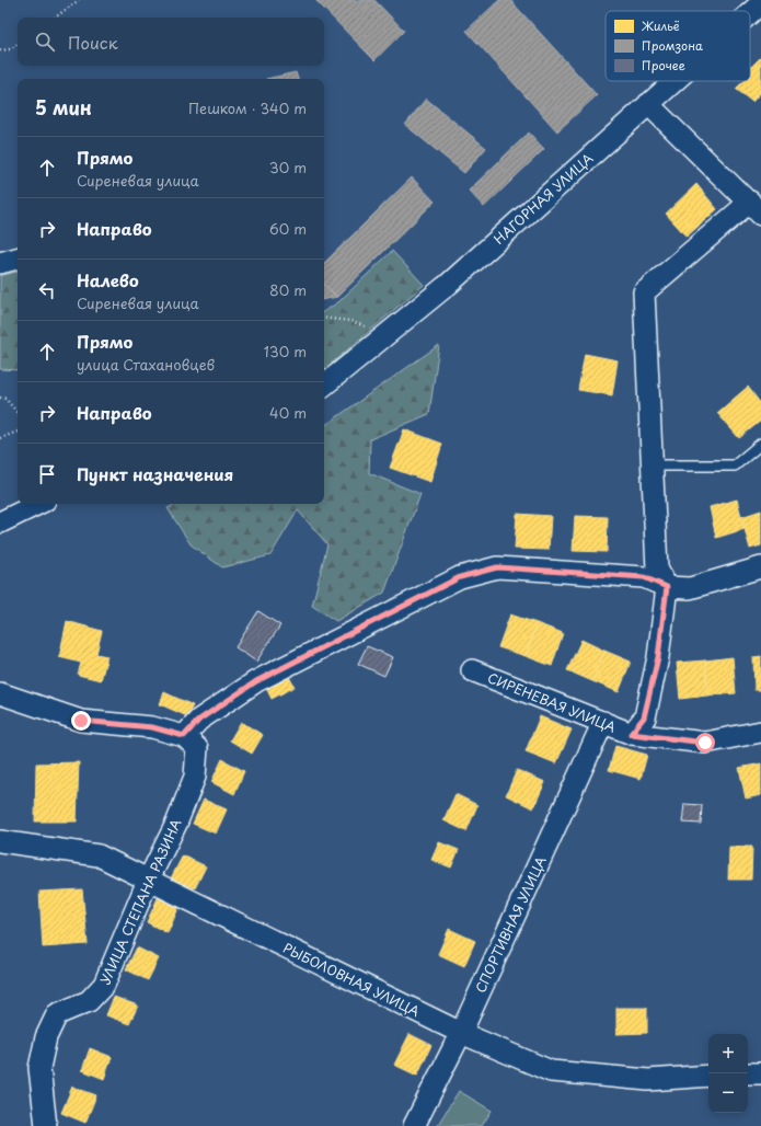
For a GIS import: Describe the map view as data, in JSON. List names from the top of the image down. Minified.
{"streets":{"street":["НАГОРНАЯ УЛИЦА","СИРЕНЕВАЯ УЛИЦА","УЛИЦА СТЕПАНА РАЗИНА","СПОРТИВНАЯ УЛИЦА","РЫБОЛОВНАЯ УЛИЦА"]},"crossings":[["СИРЕНЕВАЯ УЛИЦА","СПОРТИВНАЯ УЛИЦА"],["УЛИЦА СТЕПАНА РАЗИНА","РЫБОЛОВНАЯ УЛИЦА"],["СПОРТИВНАЯ УЛИЦА","РЫБОЛОВНАЯ УЛИЦА"]],"legend":["Жильё","Промзона","Прочее"],"page":{"search":"Поиск","heading":["5 мин","Пешком · 340 m"],"list":[["Прямо","Сиреневая улица","30 m"],["Направо","60 m"],["Налево","Сиреневая улица","80 m"],["Прямо","улица Стахановцев","130 m"],["Направо","40 m"],"Пункт назначения"],"map_buttons":["+","−"]}}
